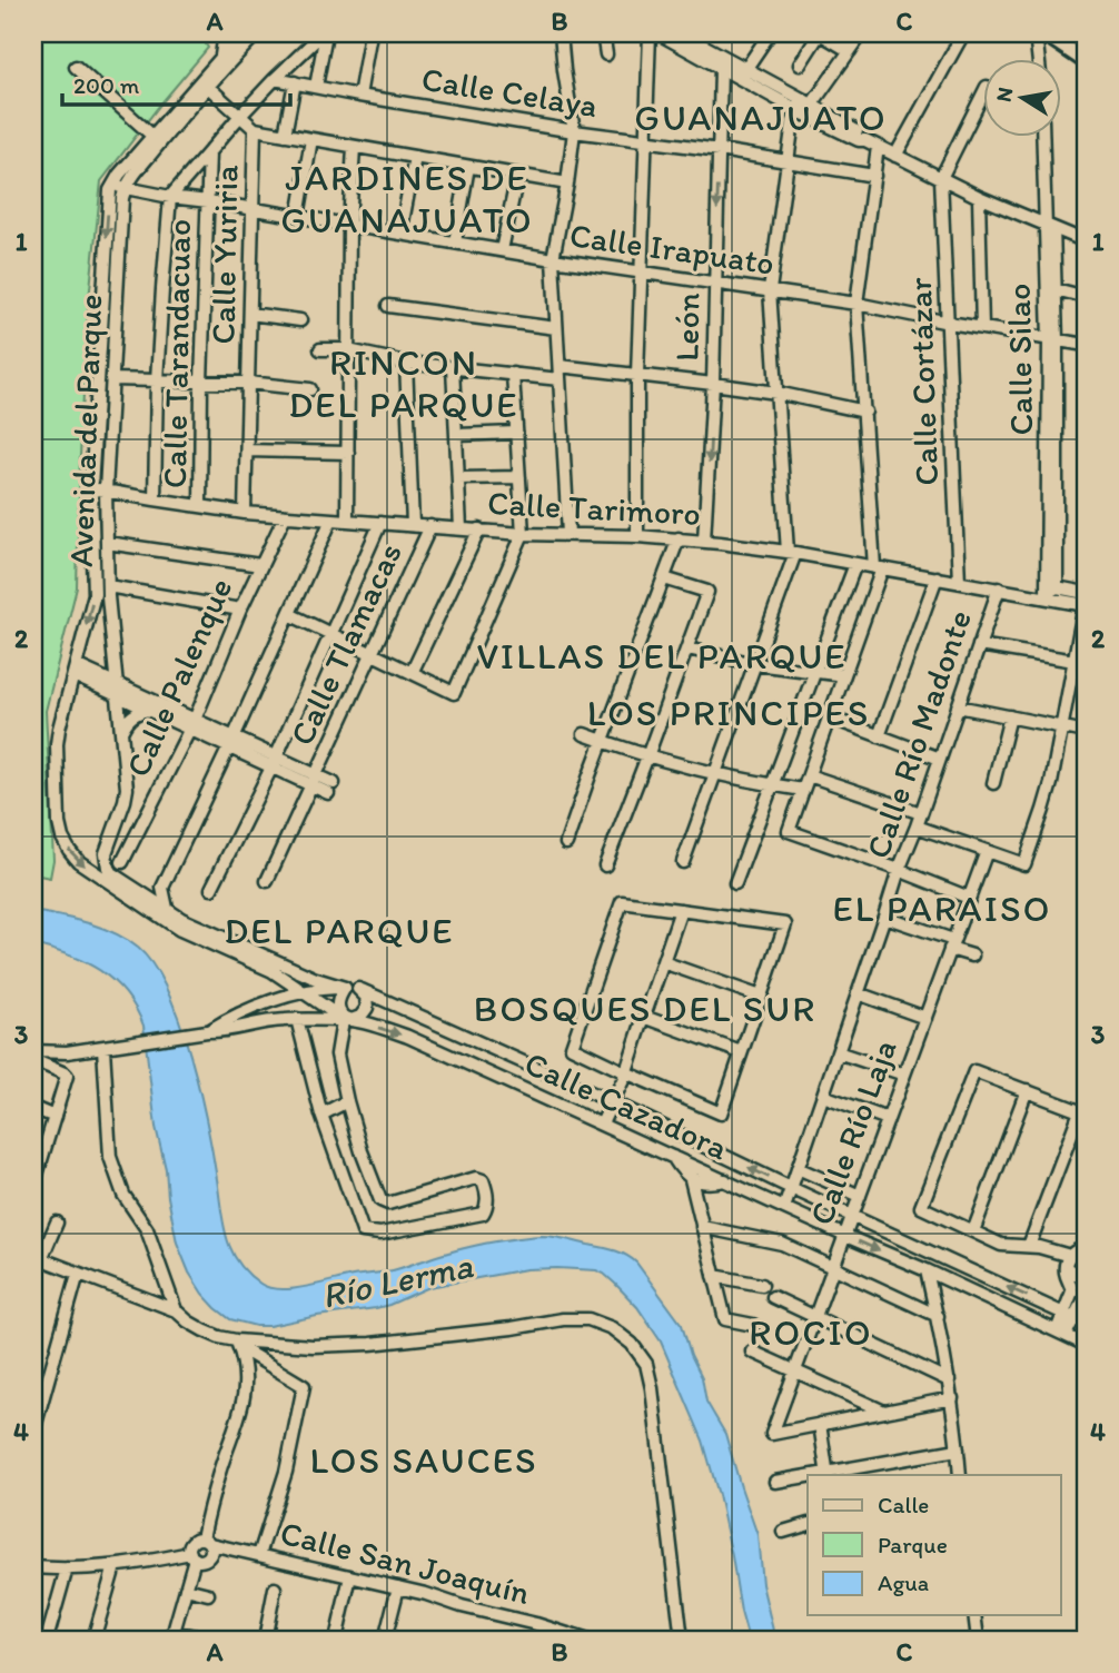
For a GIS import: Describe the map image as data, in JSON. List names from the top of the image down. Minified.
{"streets":{"street":["Calle Celaya","Calle Irapuato","Calle Yuriria","León","Calle Tarandacuao","Calle Silao","Calle Cortázar","Avenida del Parque","Calle Tarimoro","Calle Tlamacas","Calle Palenque","Calle Río Madonte","Calle Cazadora","Calle Río Laja","Calle San Joaquín"]},"crossings":[["Calle Celaya","Calle Yuriria"],["Calle Celaya","León"],["Calle Irapuato","Calle Yuriria"],["Calle Irapuato","León"],["Calle Irapuato","Calle Tarandacuao"],["Calle Irapuato","Calle Silao"],["Calle Irapuato","Calle Cortázar"],["Calle Irapuato","Avenida del Parque"],["Calle Yuriria","Calle Tarandacuao"],["Calle Yuriria","Avenida del Parque"],["Calle Yuriria","Calle Tarimoro"],["León","Calle Tarimoro"],["Calle Tarandacuao","Calle Tarimoro"],["Calle Silao","Calle Tarimoro"],["Calle Cortázar","Calle Tarimoro"],["Avenida del Parque","Calle Tarimoro"],["Calle Tarimoro","Calle Tlamacas"],["Calle Tarimoro","Calle Palenque"],["Calle Tarimoro","Calle Río Madonte"],["Calle Río Madonte","Calle Cazadora"],["Calle Cazadora","Calle Río Laja"]],"districts":["GUANAJUATO","JARDINES DE GUANAJUATO","RINCON DEL PARQUE","VILLAS DEL PARQUE","LOS PRINCIPES","EL PARAISO","DEL PARQUE","BOSQUES DEL SUR","ROCIO","LOS SAUCES"],"water":["Río Lerma"],"legend":["Calle","Parque","Agua"],"scale_bar":"200 m","north":"left","grid":{"columns":["A","B","C"],"rows":["1","2","3","4"]}}
